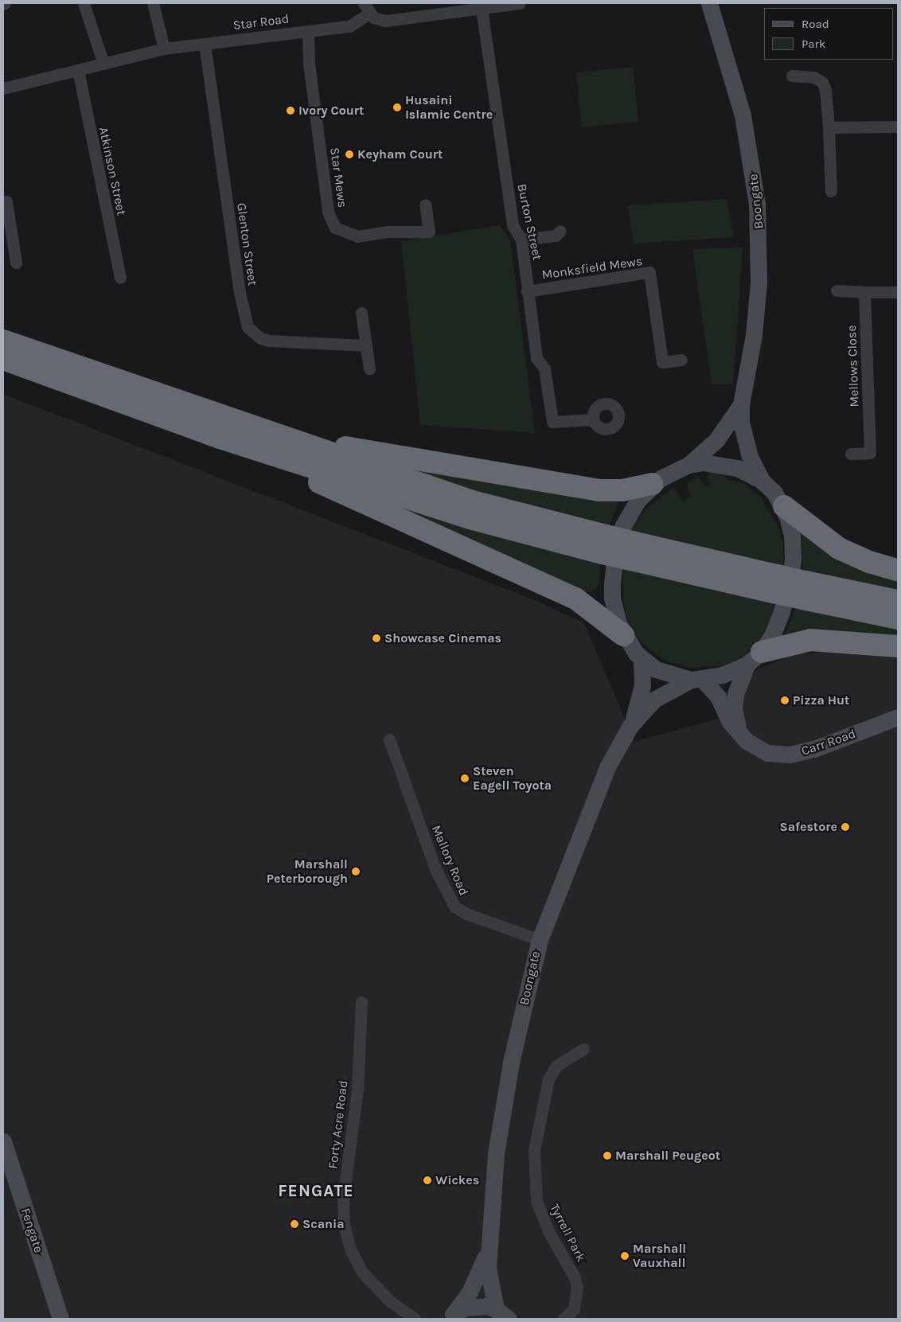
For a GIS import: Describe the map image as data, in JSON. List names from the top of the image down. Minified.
{"streets":{"street":["Star Road","Atkinson Street","Star Mews","Boongate","Burton Street","Glenton Street","Monksfield Mews","Mellows Close","Carr Road","Mallory Road","Forty Acre Road","Fengate","Tyrrell Park"]},"crossings":[["Star Road","Atkinson Street"],["Star Road","Star Mews"],["Star Road","Burton Street"],["Star Road","Glenton Street"],["Boongate","Carr Road"],["Boongate","Mallory Road"],["Burton Street","Monksfield Mews"]],"districts":["FENGATE"],"places":["Husaini Islamic Centre","Ivory Court","Keyham Court","Showcase Cinemas","Pizza Hut","Steven Eagell Toyota","Safestore","Marshall Peterborough","Marshall Peugeot","Wickes","Scania","Marshall Vauxhall"],"legend":["Road","Park"]}
